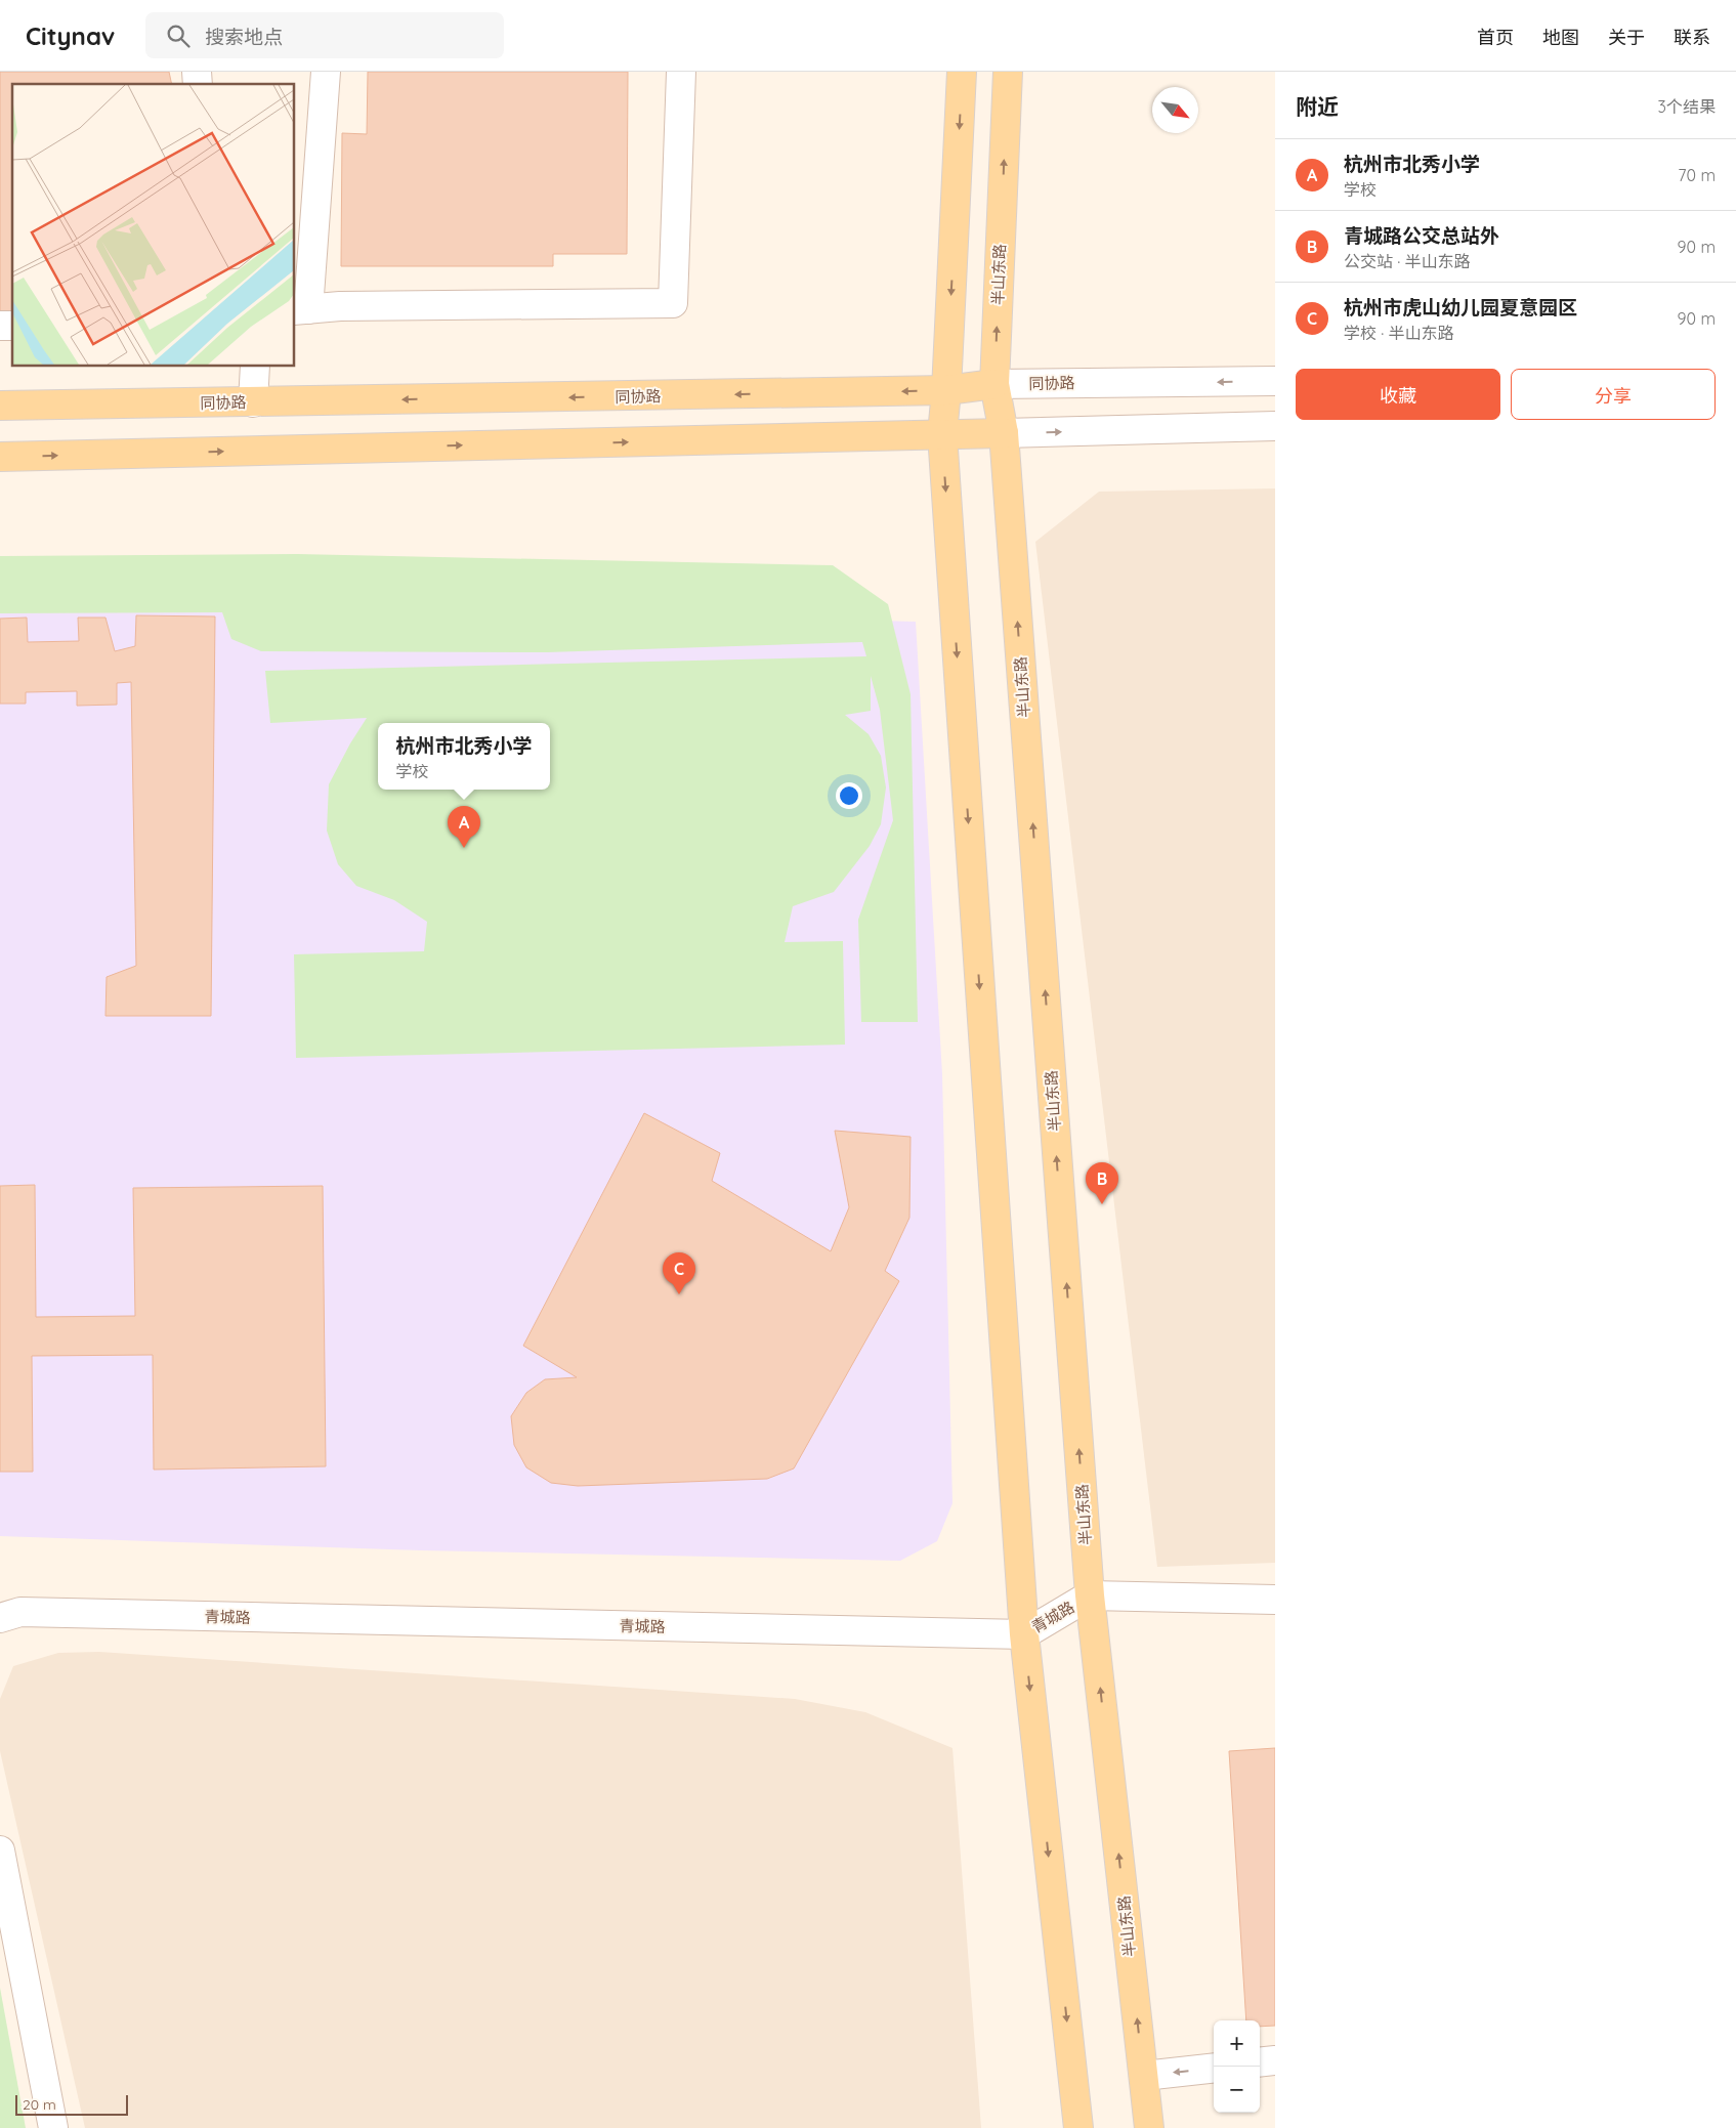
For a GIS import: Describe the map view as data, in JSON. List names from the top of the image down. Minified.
{"streets":{"main road":["半山东路","同协路"],"street":["青城路"]},"crossings":[["半山东路","同协路"],["半山东路","青城路"]],"scale_bar":"20 m","north":"bottom right","page":{"header":"Citynav","search":"搜索地点","nav":["首页","地图","关于","联系"],"heading":["附近","3个结果"],"list":[{"mark":"A","name":"杭州市北秀小学","note":"学校","value":"70 m"},{"mark":"B","name":"青城路公交总站外","note":"公交站 · 半山东路","value":"90 m"},{"mark":"C","name":"杭州市虎山幼儿园夏意园区","note":"学校 · 半山东路","value":"90 m"}],"buttons":["收藏","分享"],"popup":["杭州市北秀小学","学校"],"pins":["A","B","C"],"map_buttons":["+","−"],"scale":"20 m"}}
